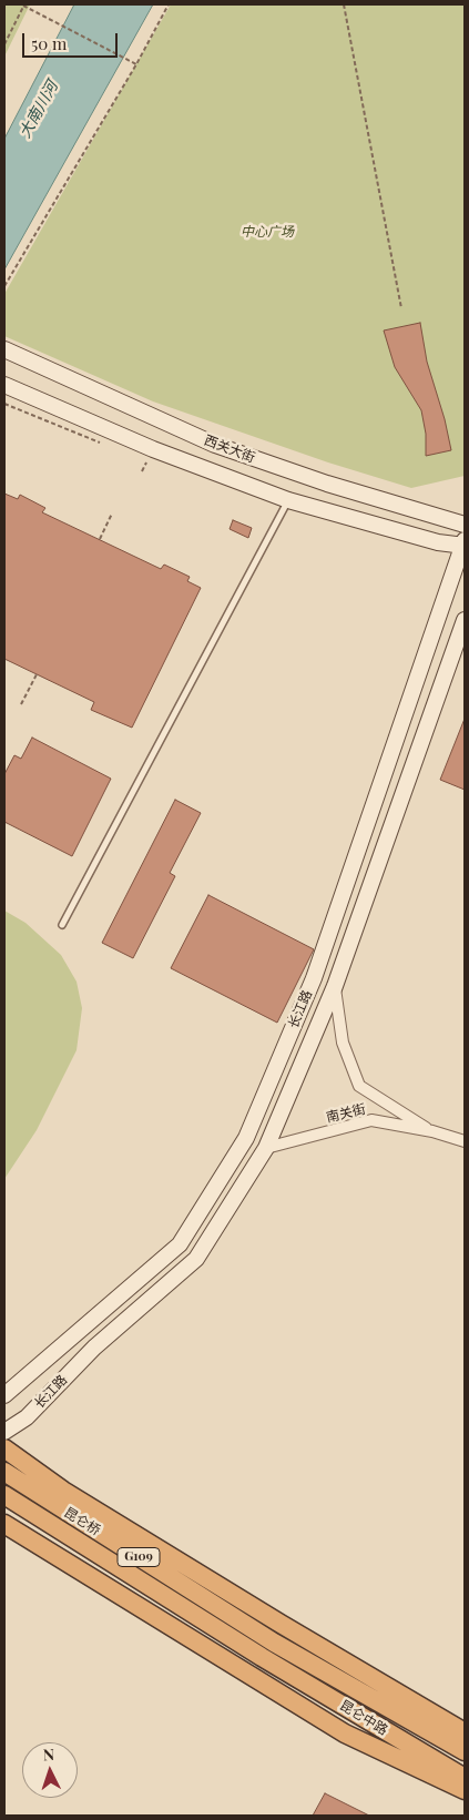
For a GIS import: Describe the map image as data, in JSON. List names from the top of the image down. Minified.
{"streets":{"highway":["昆仑桥","G109","昆仑中路"],"main road":["西关大街","长江路"],"street":["南关街"]},"crossings":[["长江路","南关街"],["昆仑桥","昆仑中路"]],"water":["大南川河"],"parks":["中心广场"],"scale_bar":"50 m","north":"top"}
